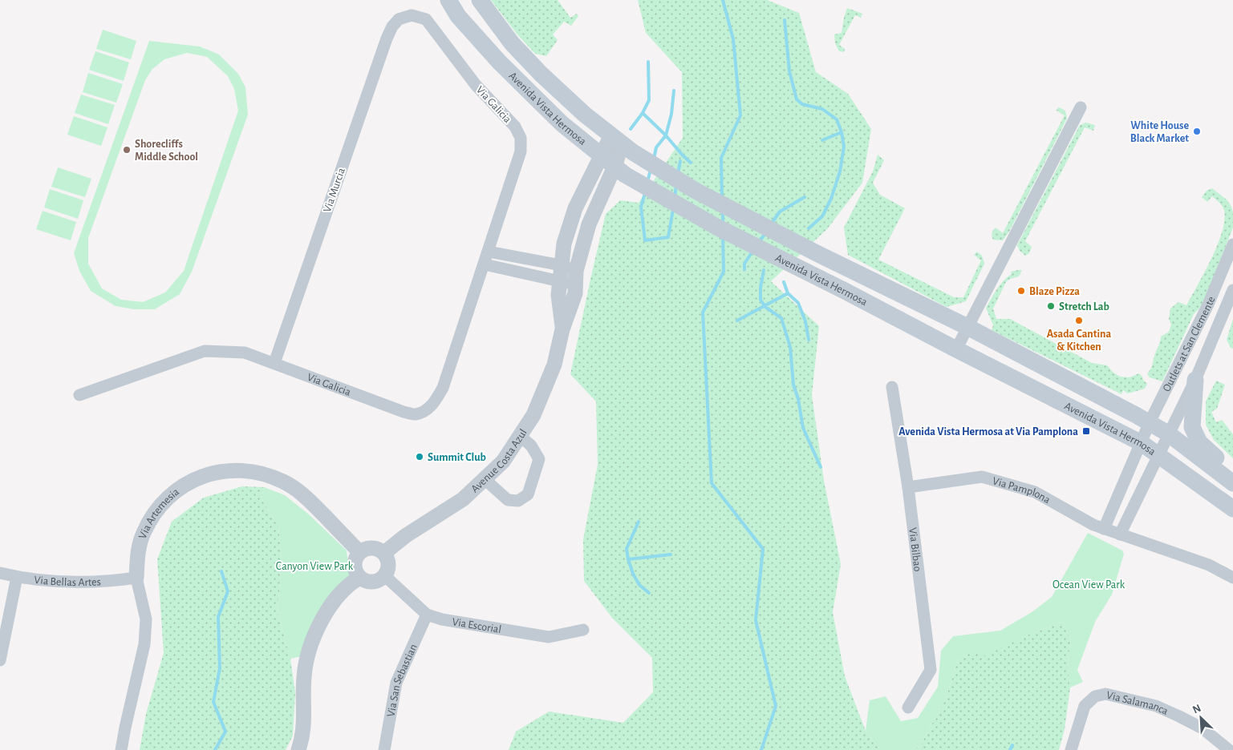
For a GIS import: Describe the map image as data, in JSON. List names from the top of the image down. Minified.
{"streets":{"main road":["Avenida Vista Hermosa"],"street":["Via Galicia","Via Murcia","Outlets at San Clemente","Avenue Costa Azul","Via Pamplona","Via Artemesia","Via Bilbao","Via Bellas Artes","Via Escorial","Via San Sebastian","Via Salamanca"]},"crossings":[["Via Galicia","Via Murcia"],["Avenida Vista Hermosa","Outlets at San Clemente"],["Avenida Vista Hermosa","Avenue Costa Azul"],["Avenue Costa Azul","Via Artemesia"],["Avenue Costa Azul","Via Escorial"],["Via Pamplona","Via Bilbao"],["Via Artemesia","Via Bellas Artes"],["Via Artemesia","Via Escorial"],["Via Escorial","Via San Sebastian"]],"parks":["Canyon View Park","Ocean View Park"],"places":{"other":["White House Black Market","Shorecliffs Middle School","Blaze Pizza","Stretch Lab","Asada Cantina & Kitchen","Summit Club"],"transit":["Avenida Vista Hermosa at Via Pamplona"]},"north":"top left"}
